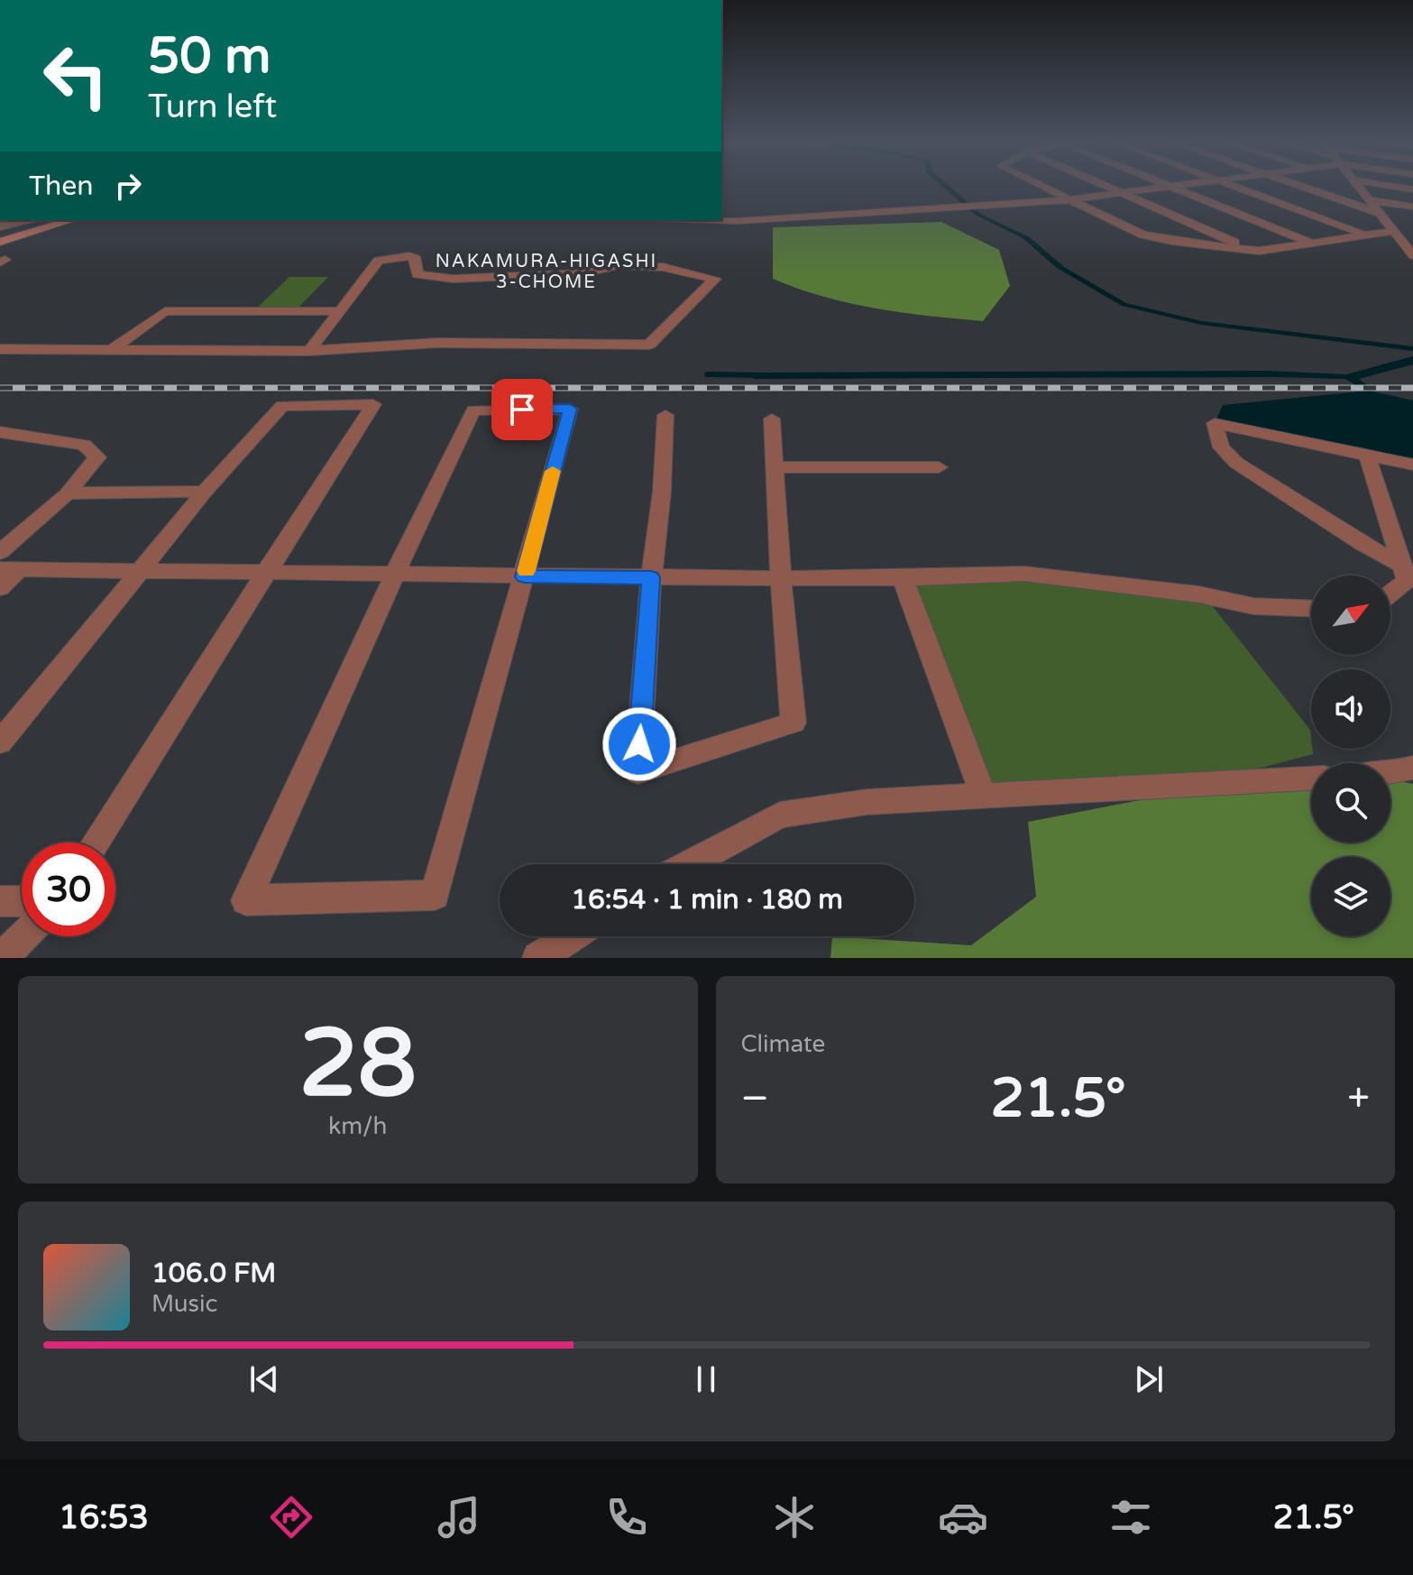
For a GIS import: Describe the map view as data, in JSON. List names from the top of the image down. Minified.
{"districts":["NAKAMURA-HIGASHI 3-CHOME"],"north":"top right","page":{"turn":["50 m","Turn left"],"then":"Then","limit":"30","trip":"16:54 · 1 min · 180 m","tile":[["28","km/h"],"Climate"],"heat":["−","21.5°","+"],"song":["106.0 FM","Music"],"tabs":["16:53","21.5°"]}}
